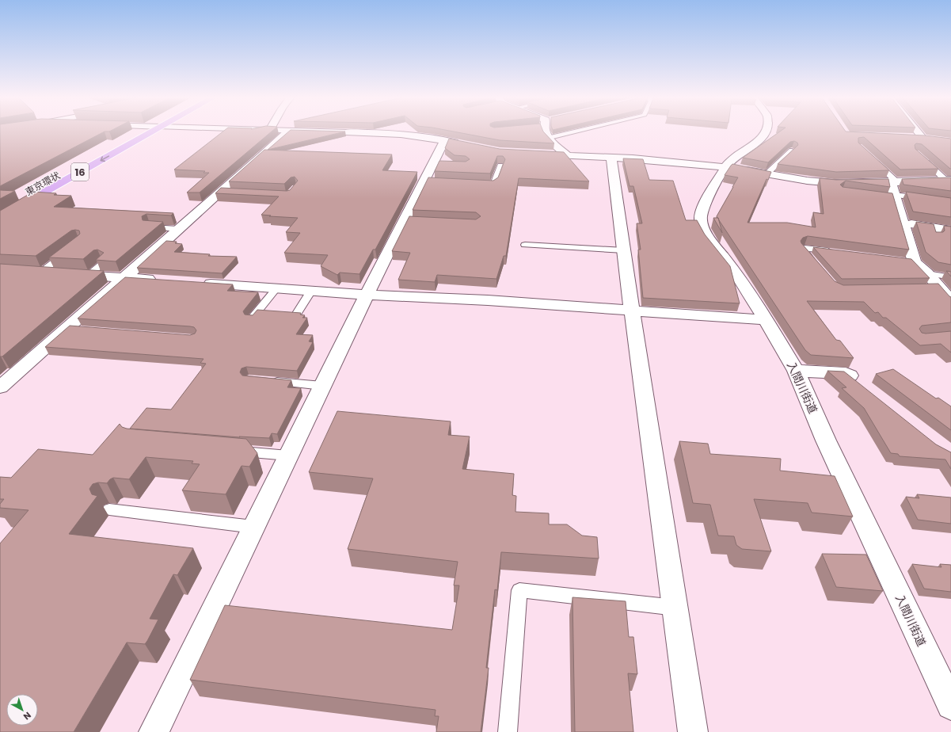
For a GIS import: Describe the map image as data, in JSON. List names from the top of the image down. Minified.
{"streets":{"highway":["16","東京環状"],"street":["入間川街道"]},"north":"bottom right"}
